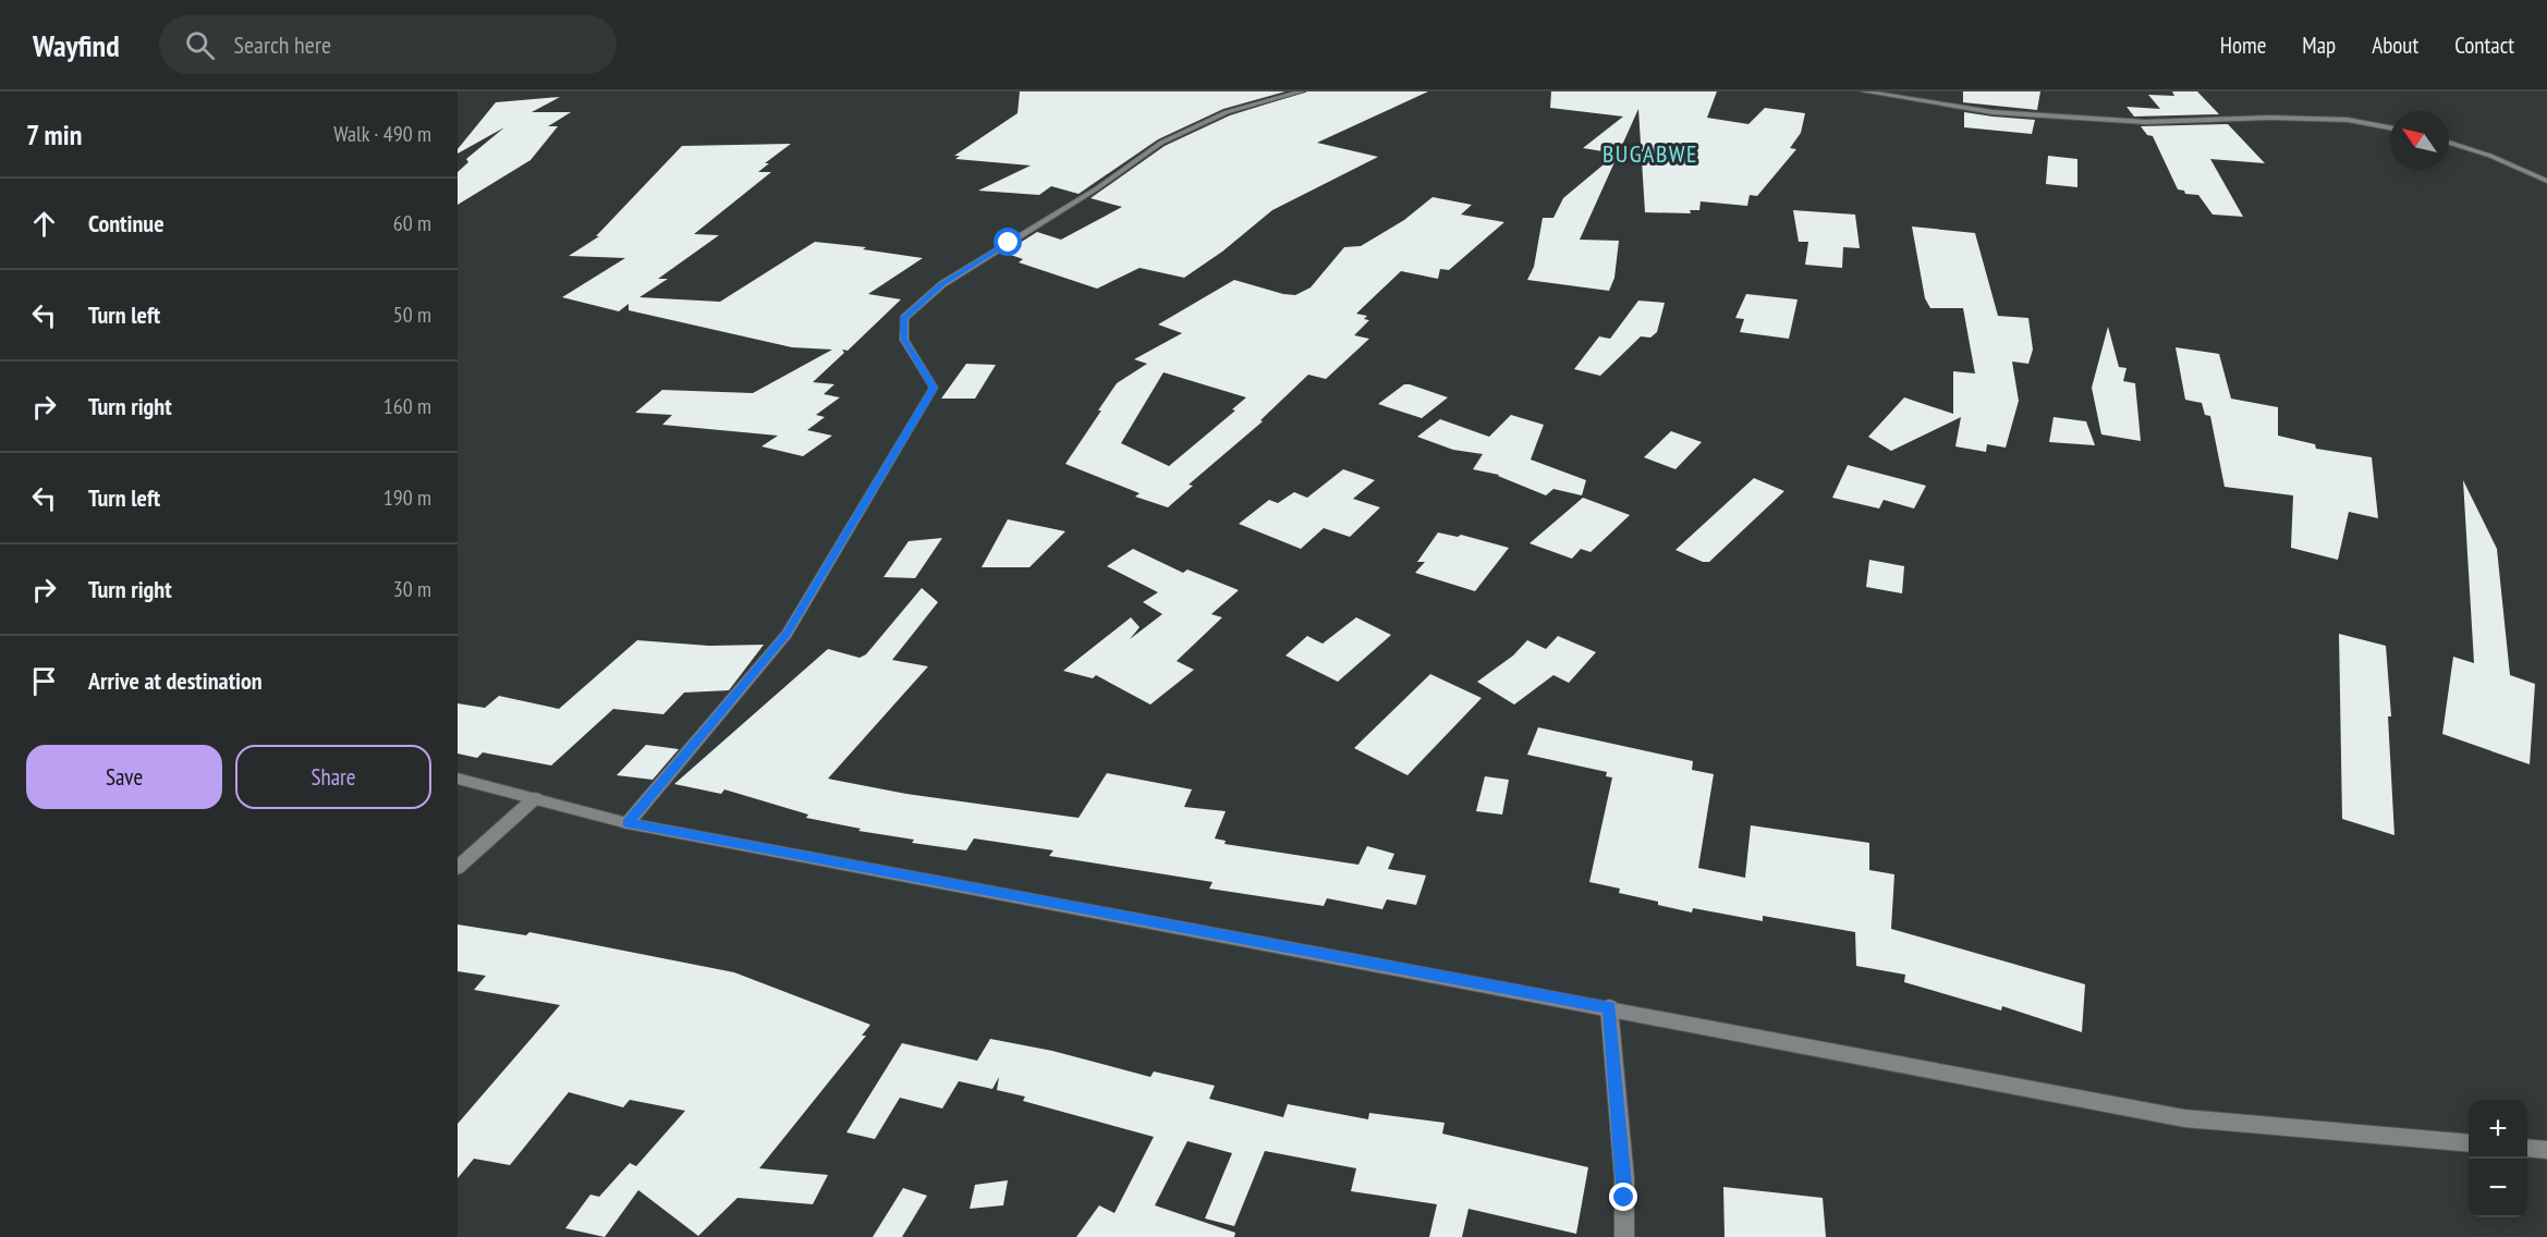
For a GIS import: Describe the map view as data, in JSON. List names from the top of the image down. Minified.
{"districts":["BUGABWE"],"north":"top left","page":{"header":"Wayfind","search":"Search here","nav":["Home","Map","About","Contact"],"heading":["7 min","Walk · 490 m"],"list":[["Continue","60 m"],["Turn left","50 m"],["Turn right","160 m"],["Turn left","190 m"],["Turn right","30 m"],"Arrive at destination"],"buttons":["Save","Share"],"map_buttons":["+","−"]}}
